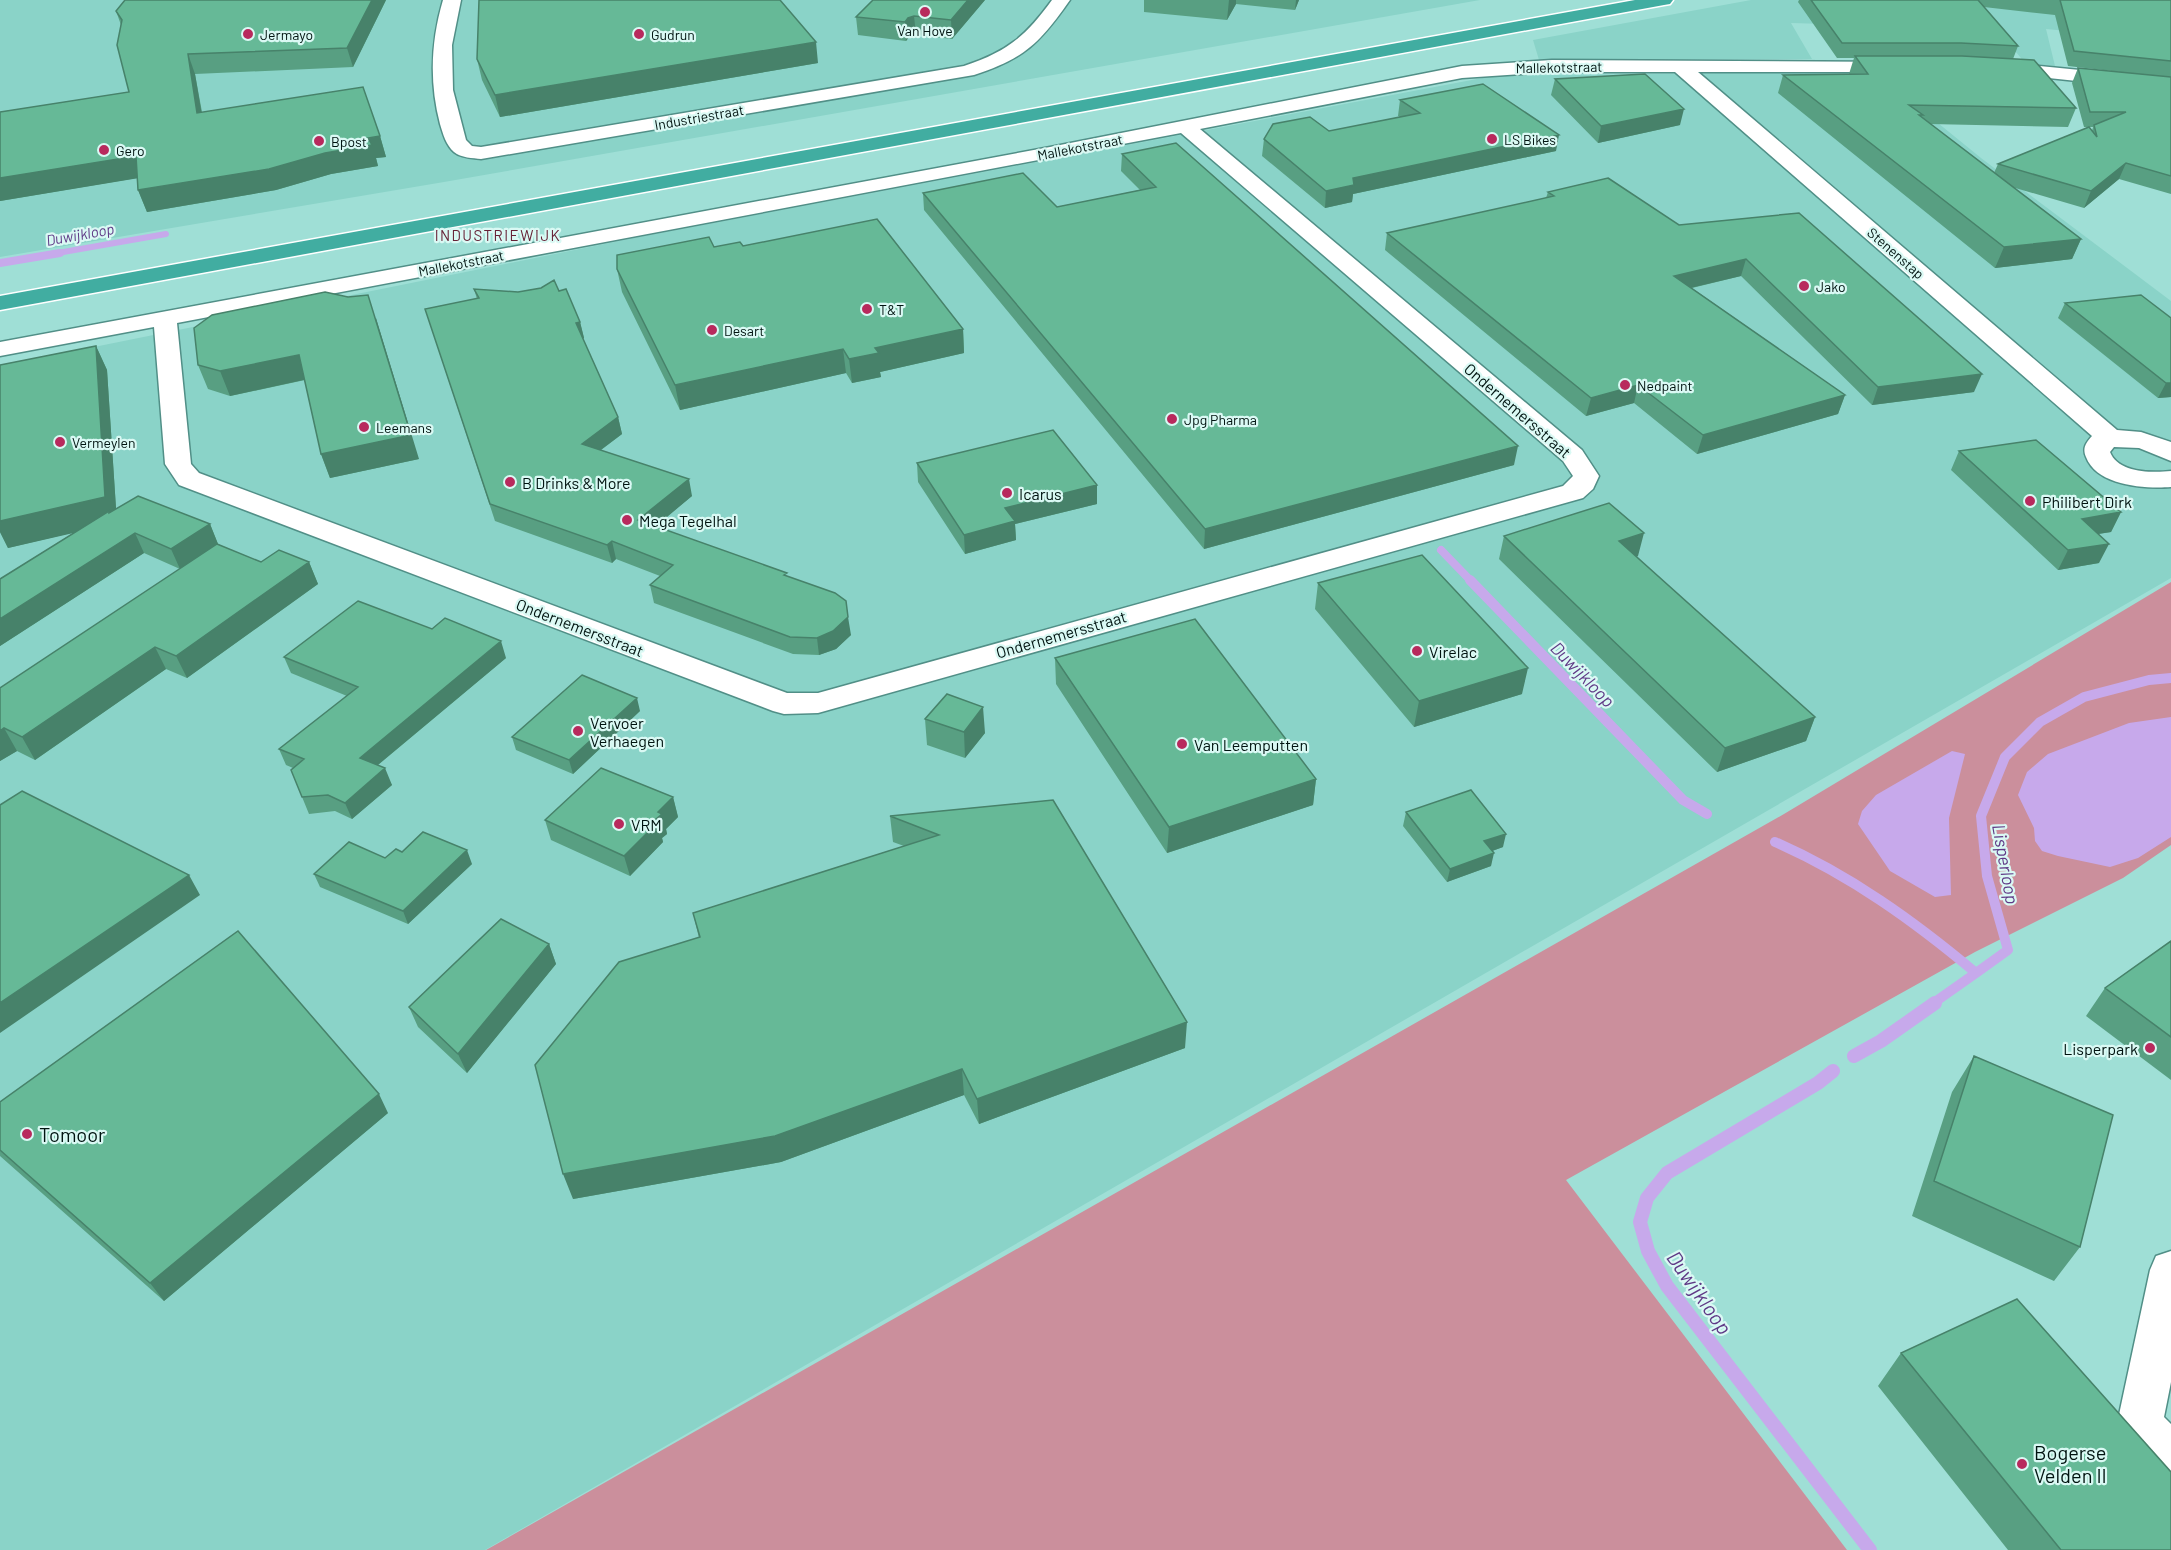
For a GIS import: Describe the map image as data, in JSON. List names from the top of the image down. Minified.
{"streets":{"street":["Mallekotstraat","Industriestraat","Stenenstap","Ondernemersstraat"]},"crossings":[["Mallekotstraat","Stenenstap"],["Mallekotstraat","Ondernemersstraat"]],"districts":["INDUSTRIEWIJK"],"water":["Duwijkloop","Lisperloop"],"places":["Van Hove","Jermayo","Gudrun","LS Bikes","Bpost","Gero","Jako","T&T","Desart","Nedpaint","Jpg Pharma","Leemans","Vermeylen","B Drinks & More","Icarus","Philibert Dirk","Mega Tegelhal","Virelac","Vervoer Verhaegen","Van Leemputten","VRM","Lisperpark","Tomoor","Bogerse Velden II"]}
